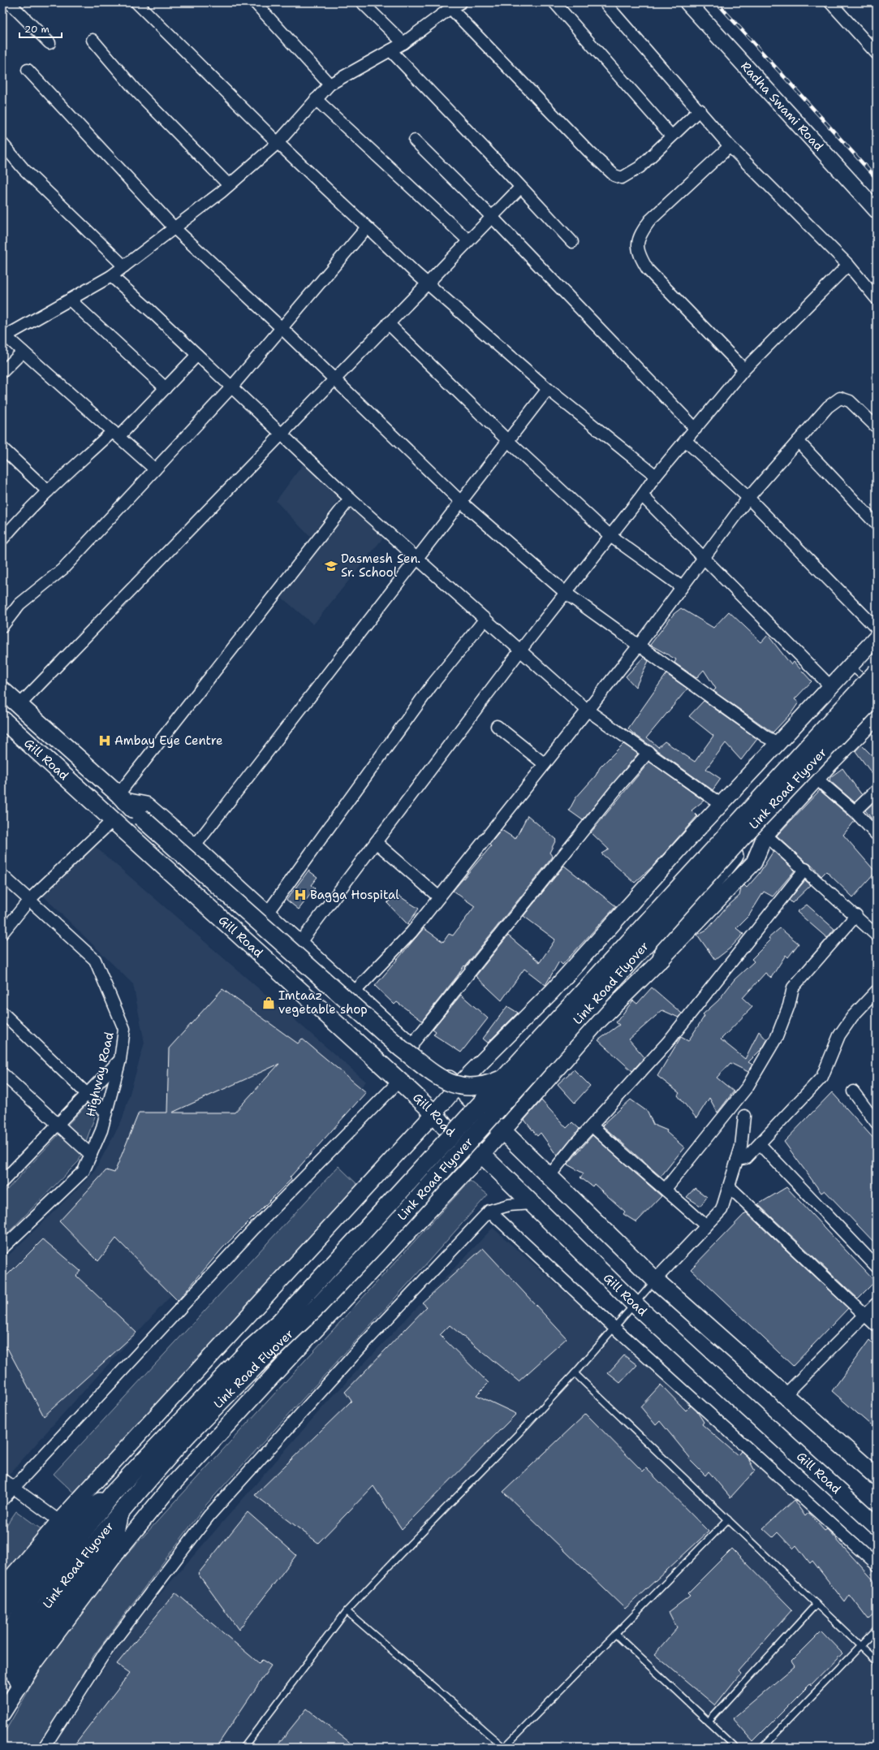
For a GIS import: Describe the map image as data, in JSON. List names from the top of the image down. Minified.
{"streets":{"main road":["Gill Road","Link Road Flyover"],"street":["Radha Swami Road","Highway Road"]},"crossings":[["Gill Road","Link Road Flyover"]],"places":{"school or university":["Dasmesh Sen. Sr. School"],"hospital":["Ambay Eye Centre","Bagga Hospital"],"shop":["Imtaaz vegetable shop"]},"scale_bar":"20 m"}
